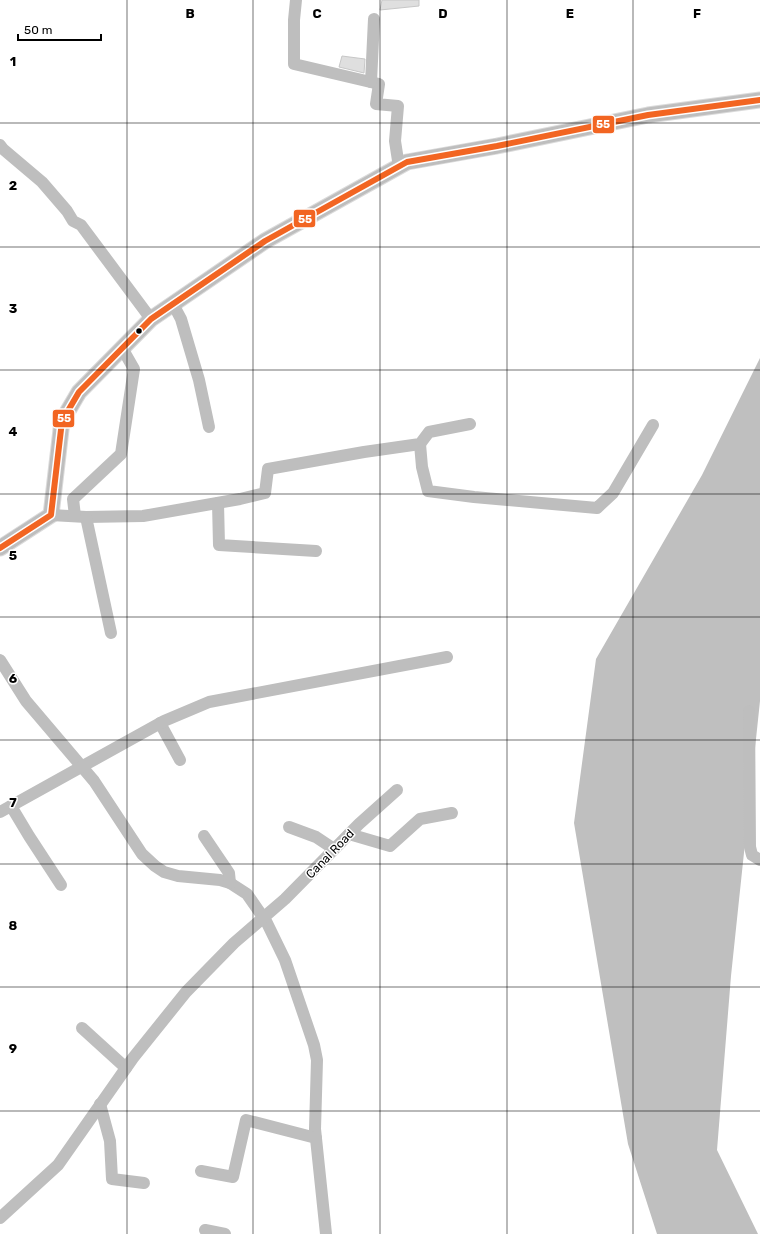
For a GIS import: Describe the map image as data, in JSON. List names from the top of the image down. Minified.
{"streets":{"street":["Canal Road"]},"lines":["transit line 55"],"scale_bar":"50 m","grid":{"columns":["B","C","D","E","F"],"rows":["1","2","3","4","5","6","7","8","9"]}}
